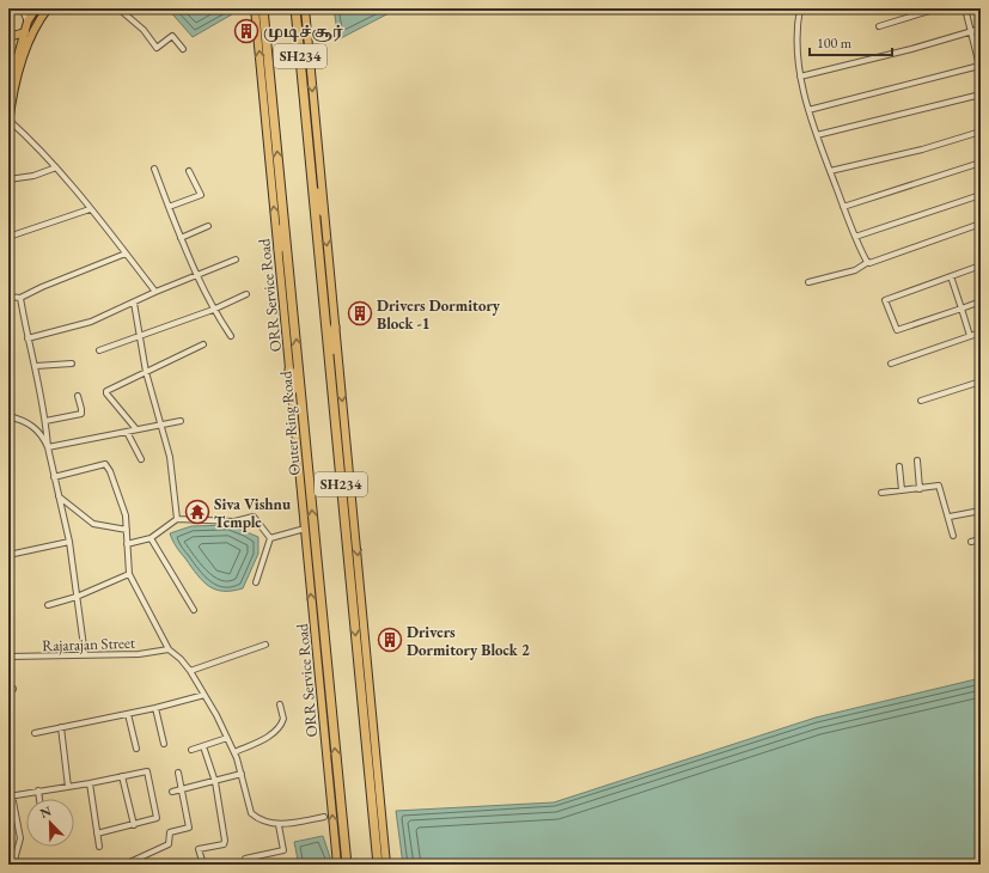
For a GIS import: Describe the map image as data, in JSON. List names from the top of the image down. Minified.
{"streets":{"highway":["SH234","Outer Ring Road"],"main road":["ORR Service Road"],"street":["Rajarajan Street"]},"places":{"building":["முடிச்சூர்","Drivers Dormitory Block -1","Drivers Dormitory Block 2"],"temple":["Siva Vishnu Temple"]},"scale_bar":"100 m","north":"top left"}
